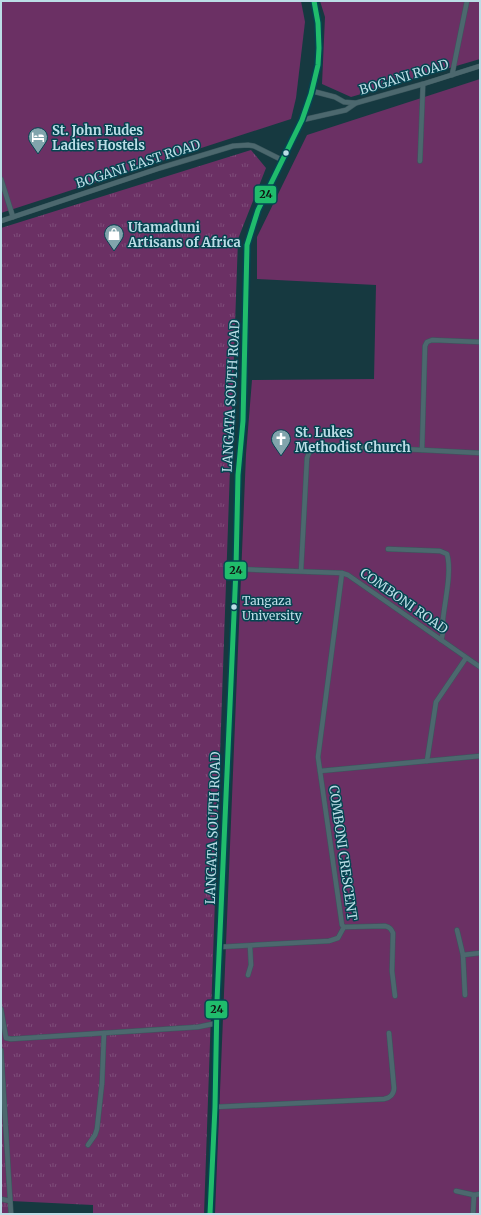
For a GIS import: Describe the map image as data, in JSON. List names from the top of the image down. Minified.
{"streets":{"street":["BOGANI ROAD","BOGANI EAST ROAD","LANGATA SOUTH ROAD","COMBONI ROAD","COMBONI CRESCENT"]},"crossings":[["BOGANI ROAD","LANGATA SOUTH ROAD"],["BOGANI EAST ROAD","LANGATA SOUTH ROAD"],["LANGATA SOUTH ROAD","COMBONI ROAD"],["LANGATA SOUTH ROAD","COMBONI CRESCENT"],["COMBONI ROAD","COMBONI CRESCENT"]],"places":{"hotel":["St. John Eudes Ladies Hostels"],"shop":["Utamaduni Artisans of Africa"],"church":["St. Lukes Methodist Church"],"other":["Tangaza University"]},"lines":["transit line 24"]}
